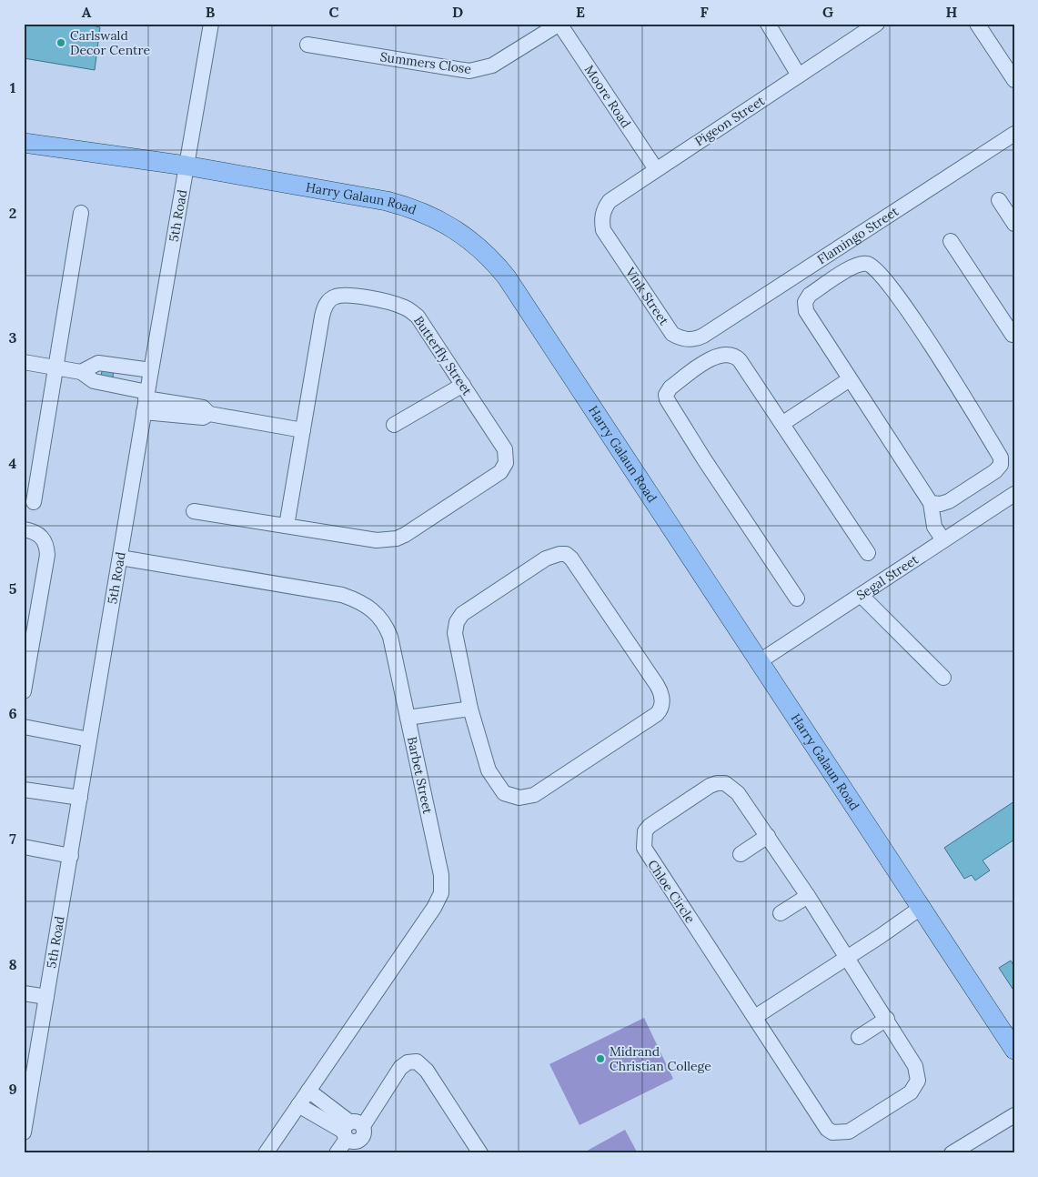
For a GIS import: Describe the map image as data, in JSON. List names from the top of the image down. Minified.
{"streets":{"main road":["Harry Galaun Road"],"street":["Summers Close","Moore Road","Pigeon Street","5th Road","Flamingo Street","Vink Street","Butterfly Street","Segal Street","Barbet Street","Chloe Circle"]},"crossings":[["Summers Close","Moore Road"],["Moore Road","Pigeon Street"],["Pigeon Street","Vink Street"],["Harry Galaun Road","5th Road"],["Harry Galaun Road","Segal Street"],["5th Road","Barbet Street"],["Flamingo Street","Vink Street"]],"places":["Carlswald Decor Centre","Midrand Christian College"],"grid":{"columns":["A","B","C","D","E","F","G","H"],"rows":["1","2","3","4","5","6","7","8","9"]}}
